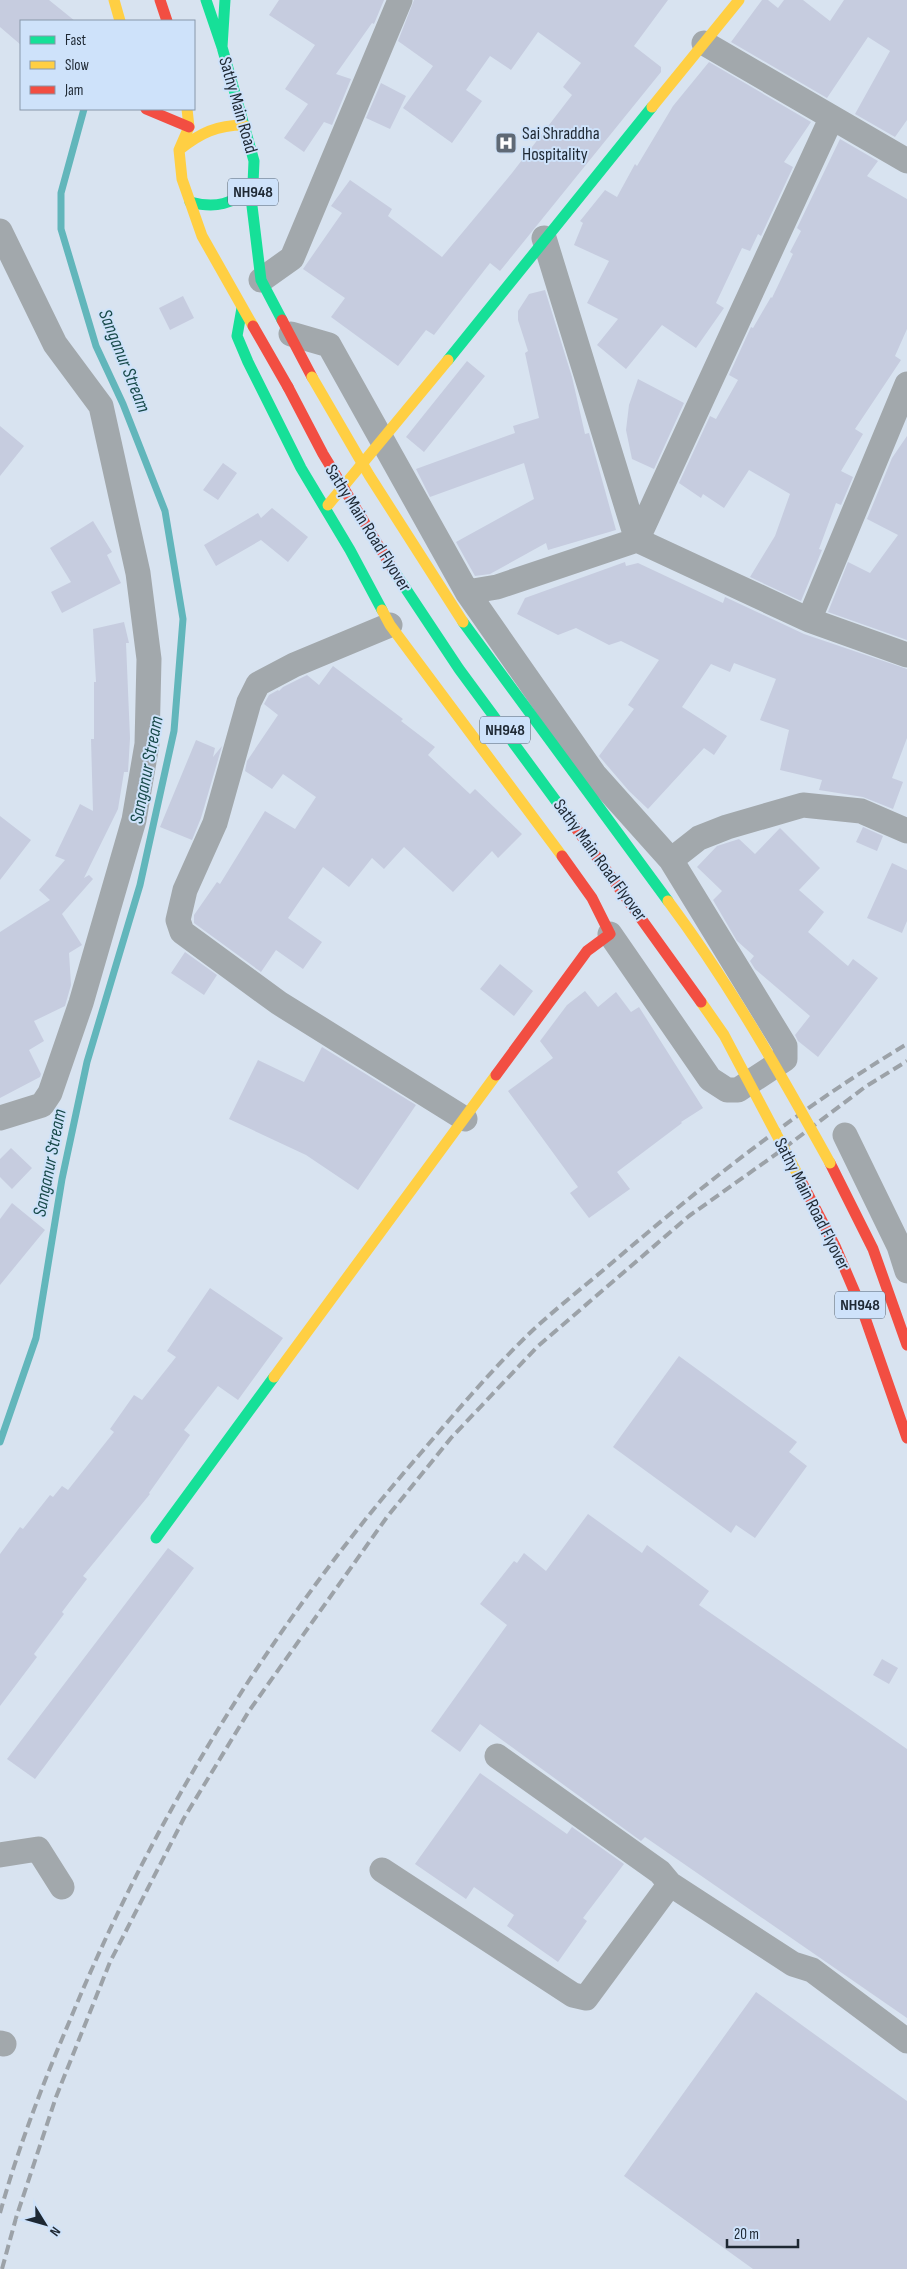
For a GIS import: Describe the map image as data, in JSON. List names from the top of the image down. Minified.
{"streets":{"main road":["Sathy Main Road","NH948","Sathy Main Road Flyover"]},"crossings":[["Sathy Main Road","NH948"],["Sathy Main Road","Sathy Main Road Flyover"],["NH948","Sathy Main Road Flyover"]],"water":["Sanganur Stream"],"places":{"hospital":["Sai Shraddha Hospitality"]},"legend":["Fast","Slow","Jam"],"scale_bar":"20 m","north":"bottom right"}
